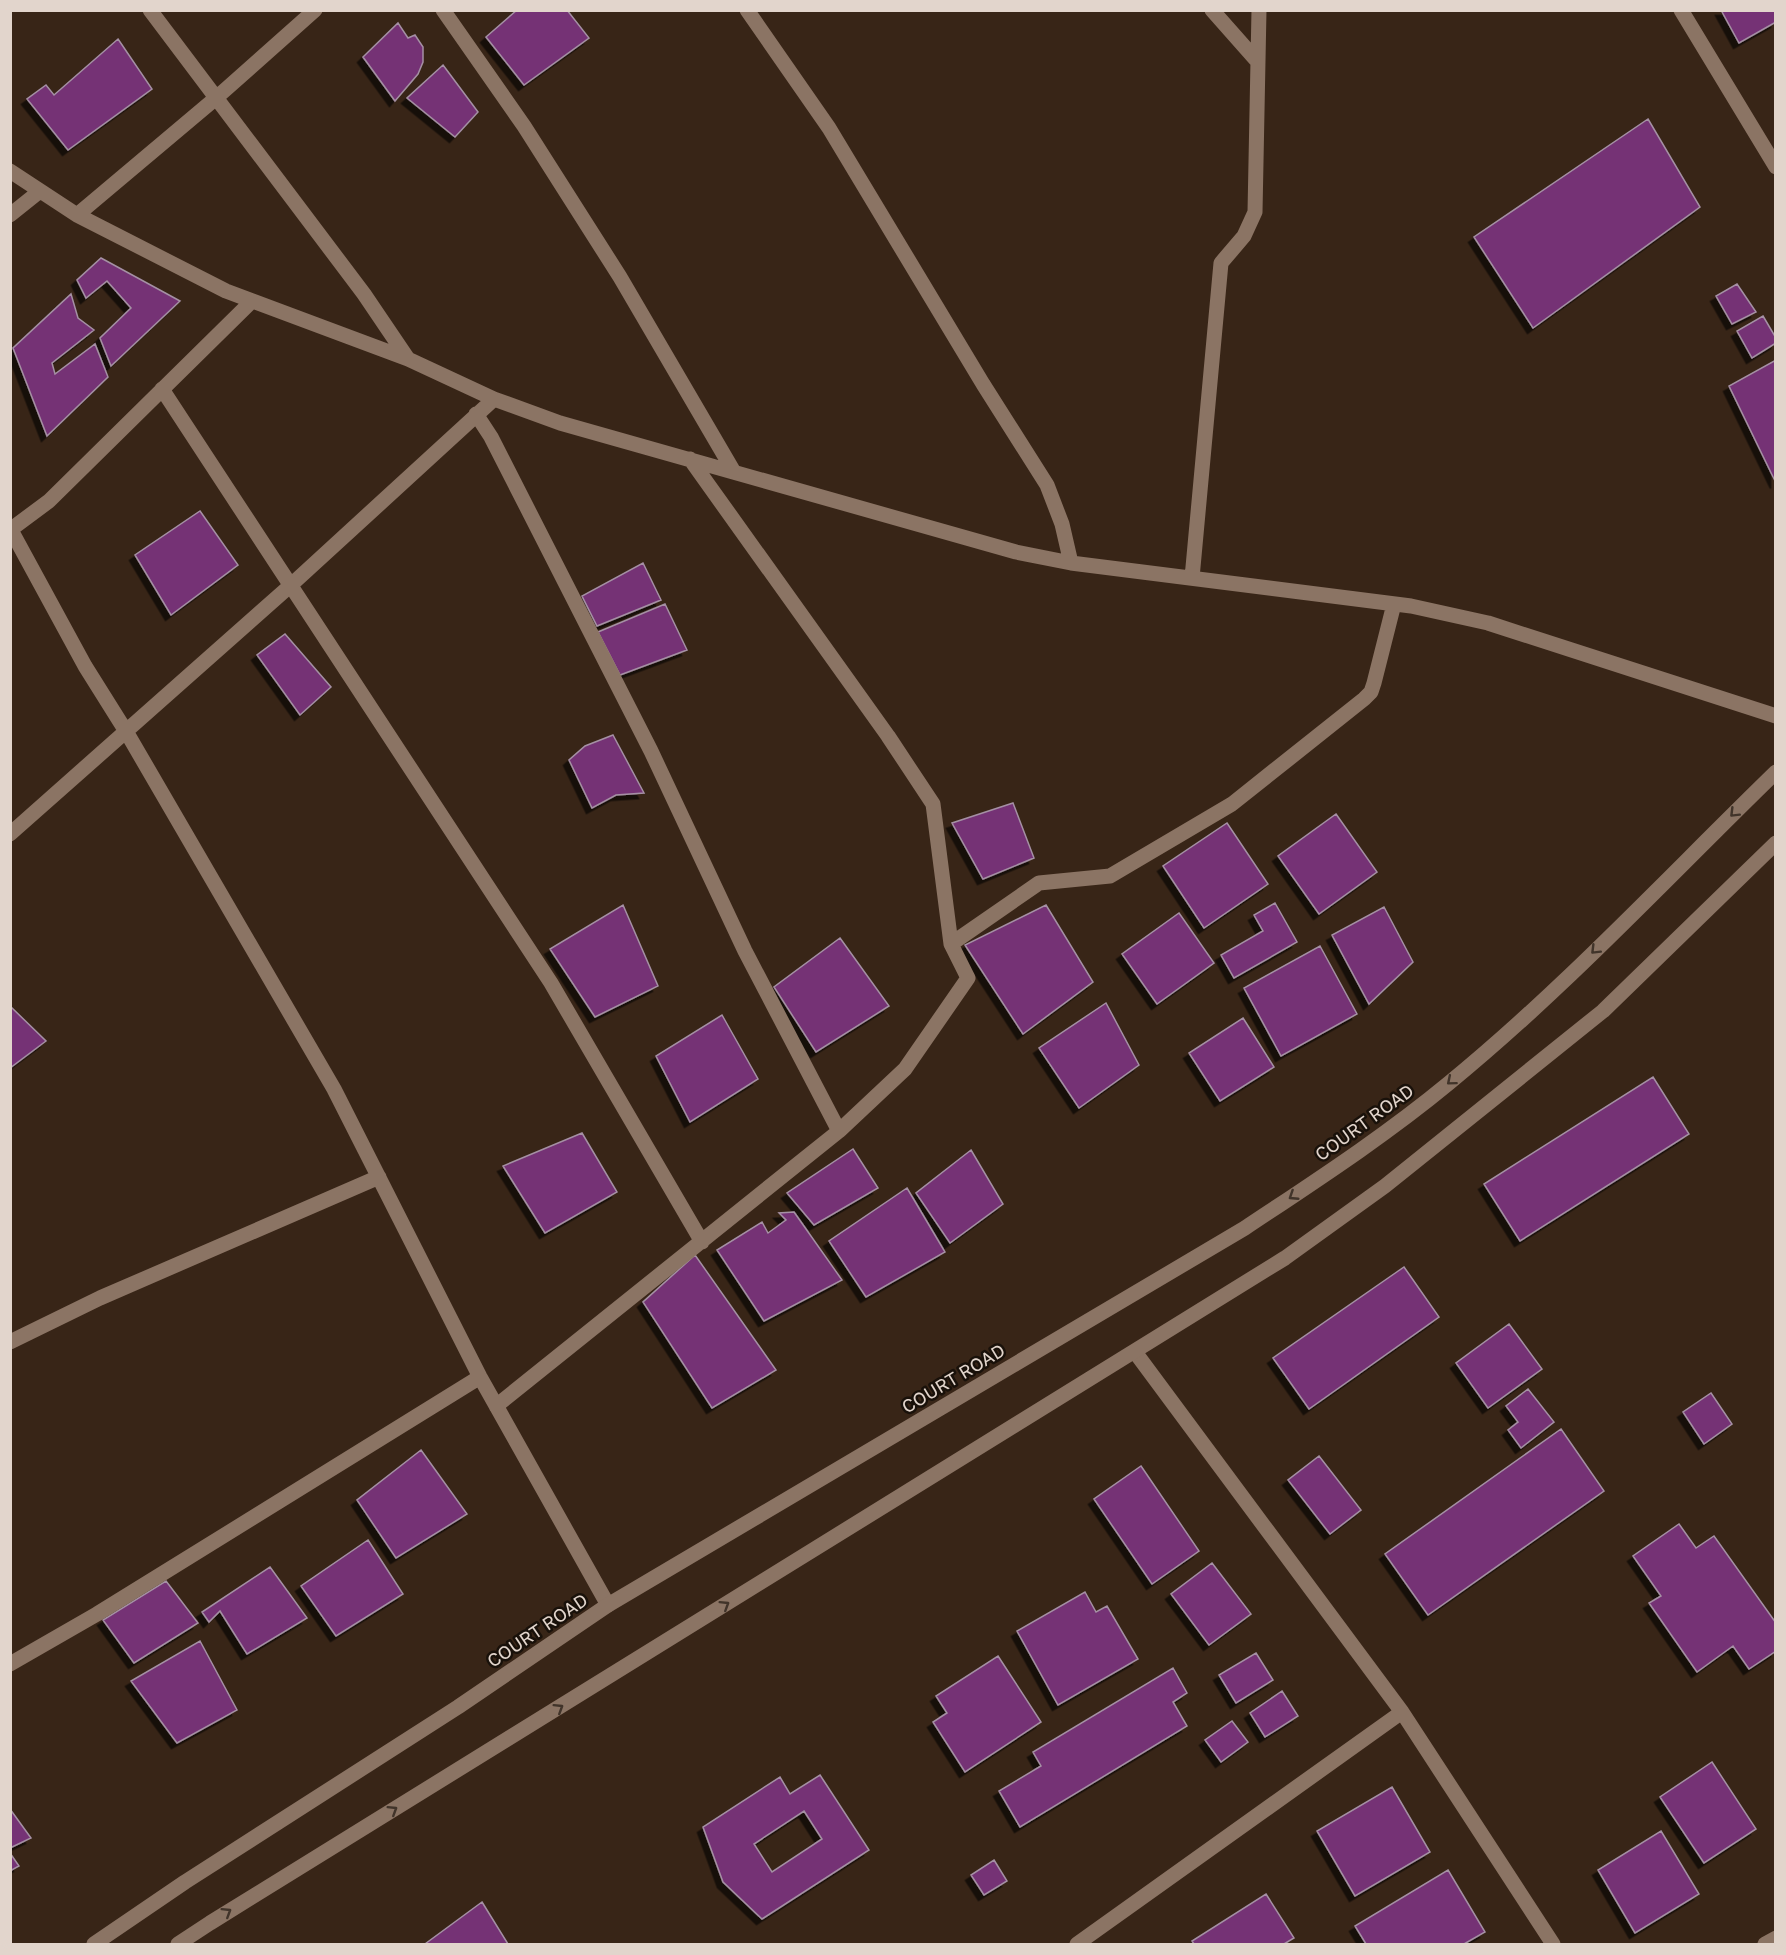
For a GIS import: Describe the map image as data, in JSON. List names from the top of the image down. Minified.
{"streets":{"street":["COURT ROAD"]}}
